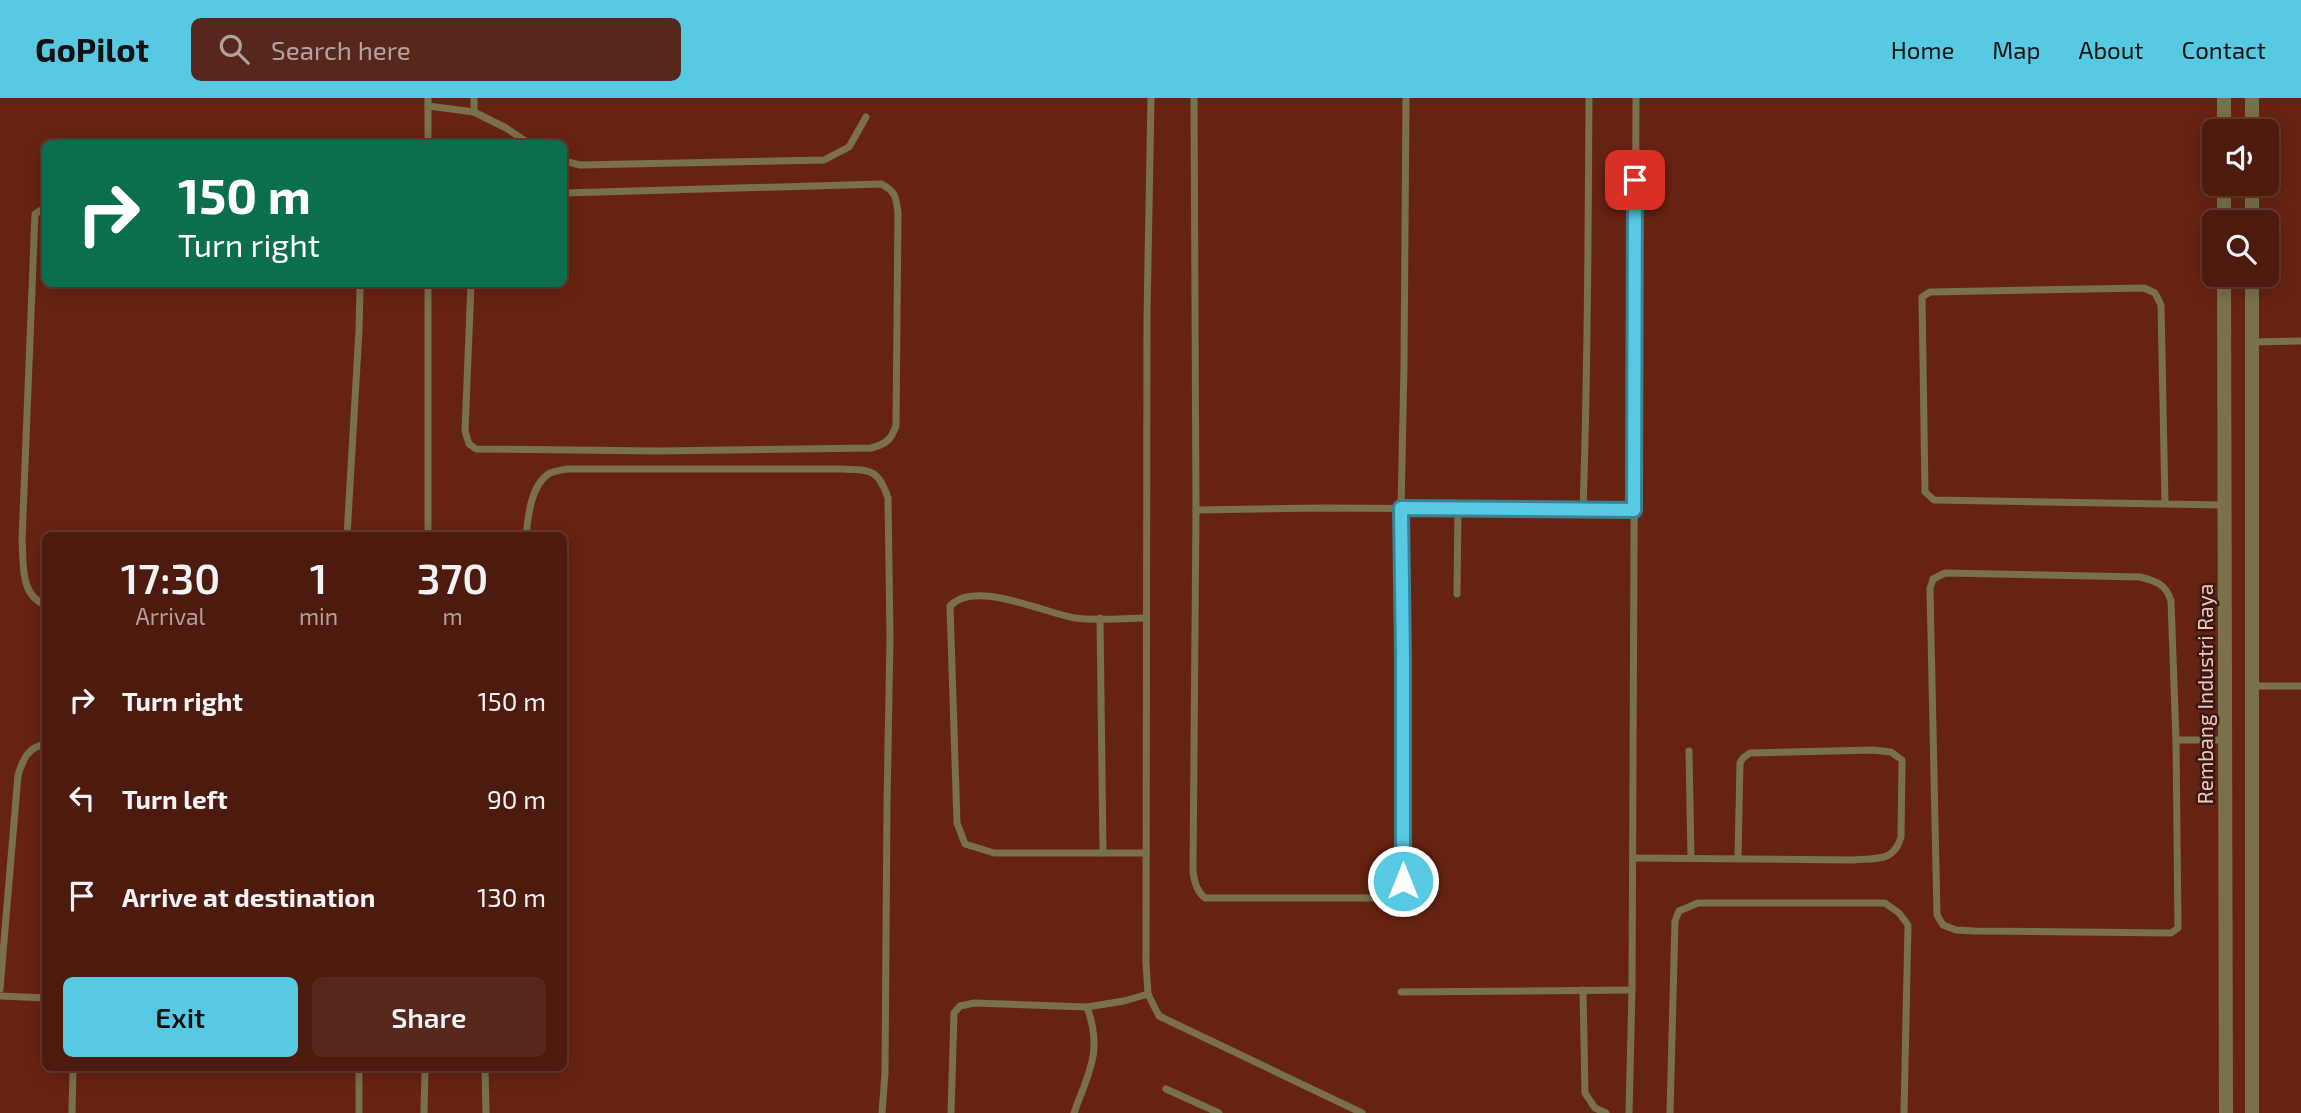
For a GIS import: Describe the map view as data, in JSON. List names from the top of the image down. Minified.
{"streets":{"street":["Rembang Industri Raya"]},"page":{"header":"GoPilot","search":"Search here","nav":["Home","Map","About","Contact"],"turn":["150 m","Turn right"],"eta":["17:30","Arrival","1","min","370","m"],"list":[{"name":"Turn right","value":"150 m"},{"name":"Turn left","value":"90 m"},{"name":"Arrive at destination","value":"130 m"}],"buttons":["Exit","Share"]}}
